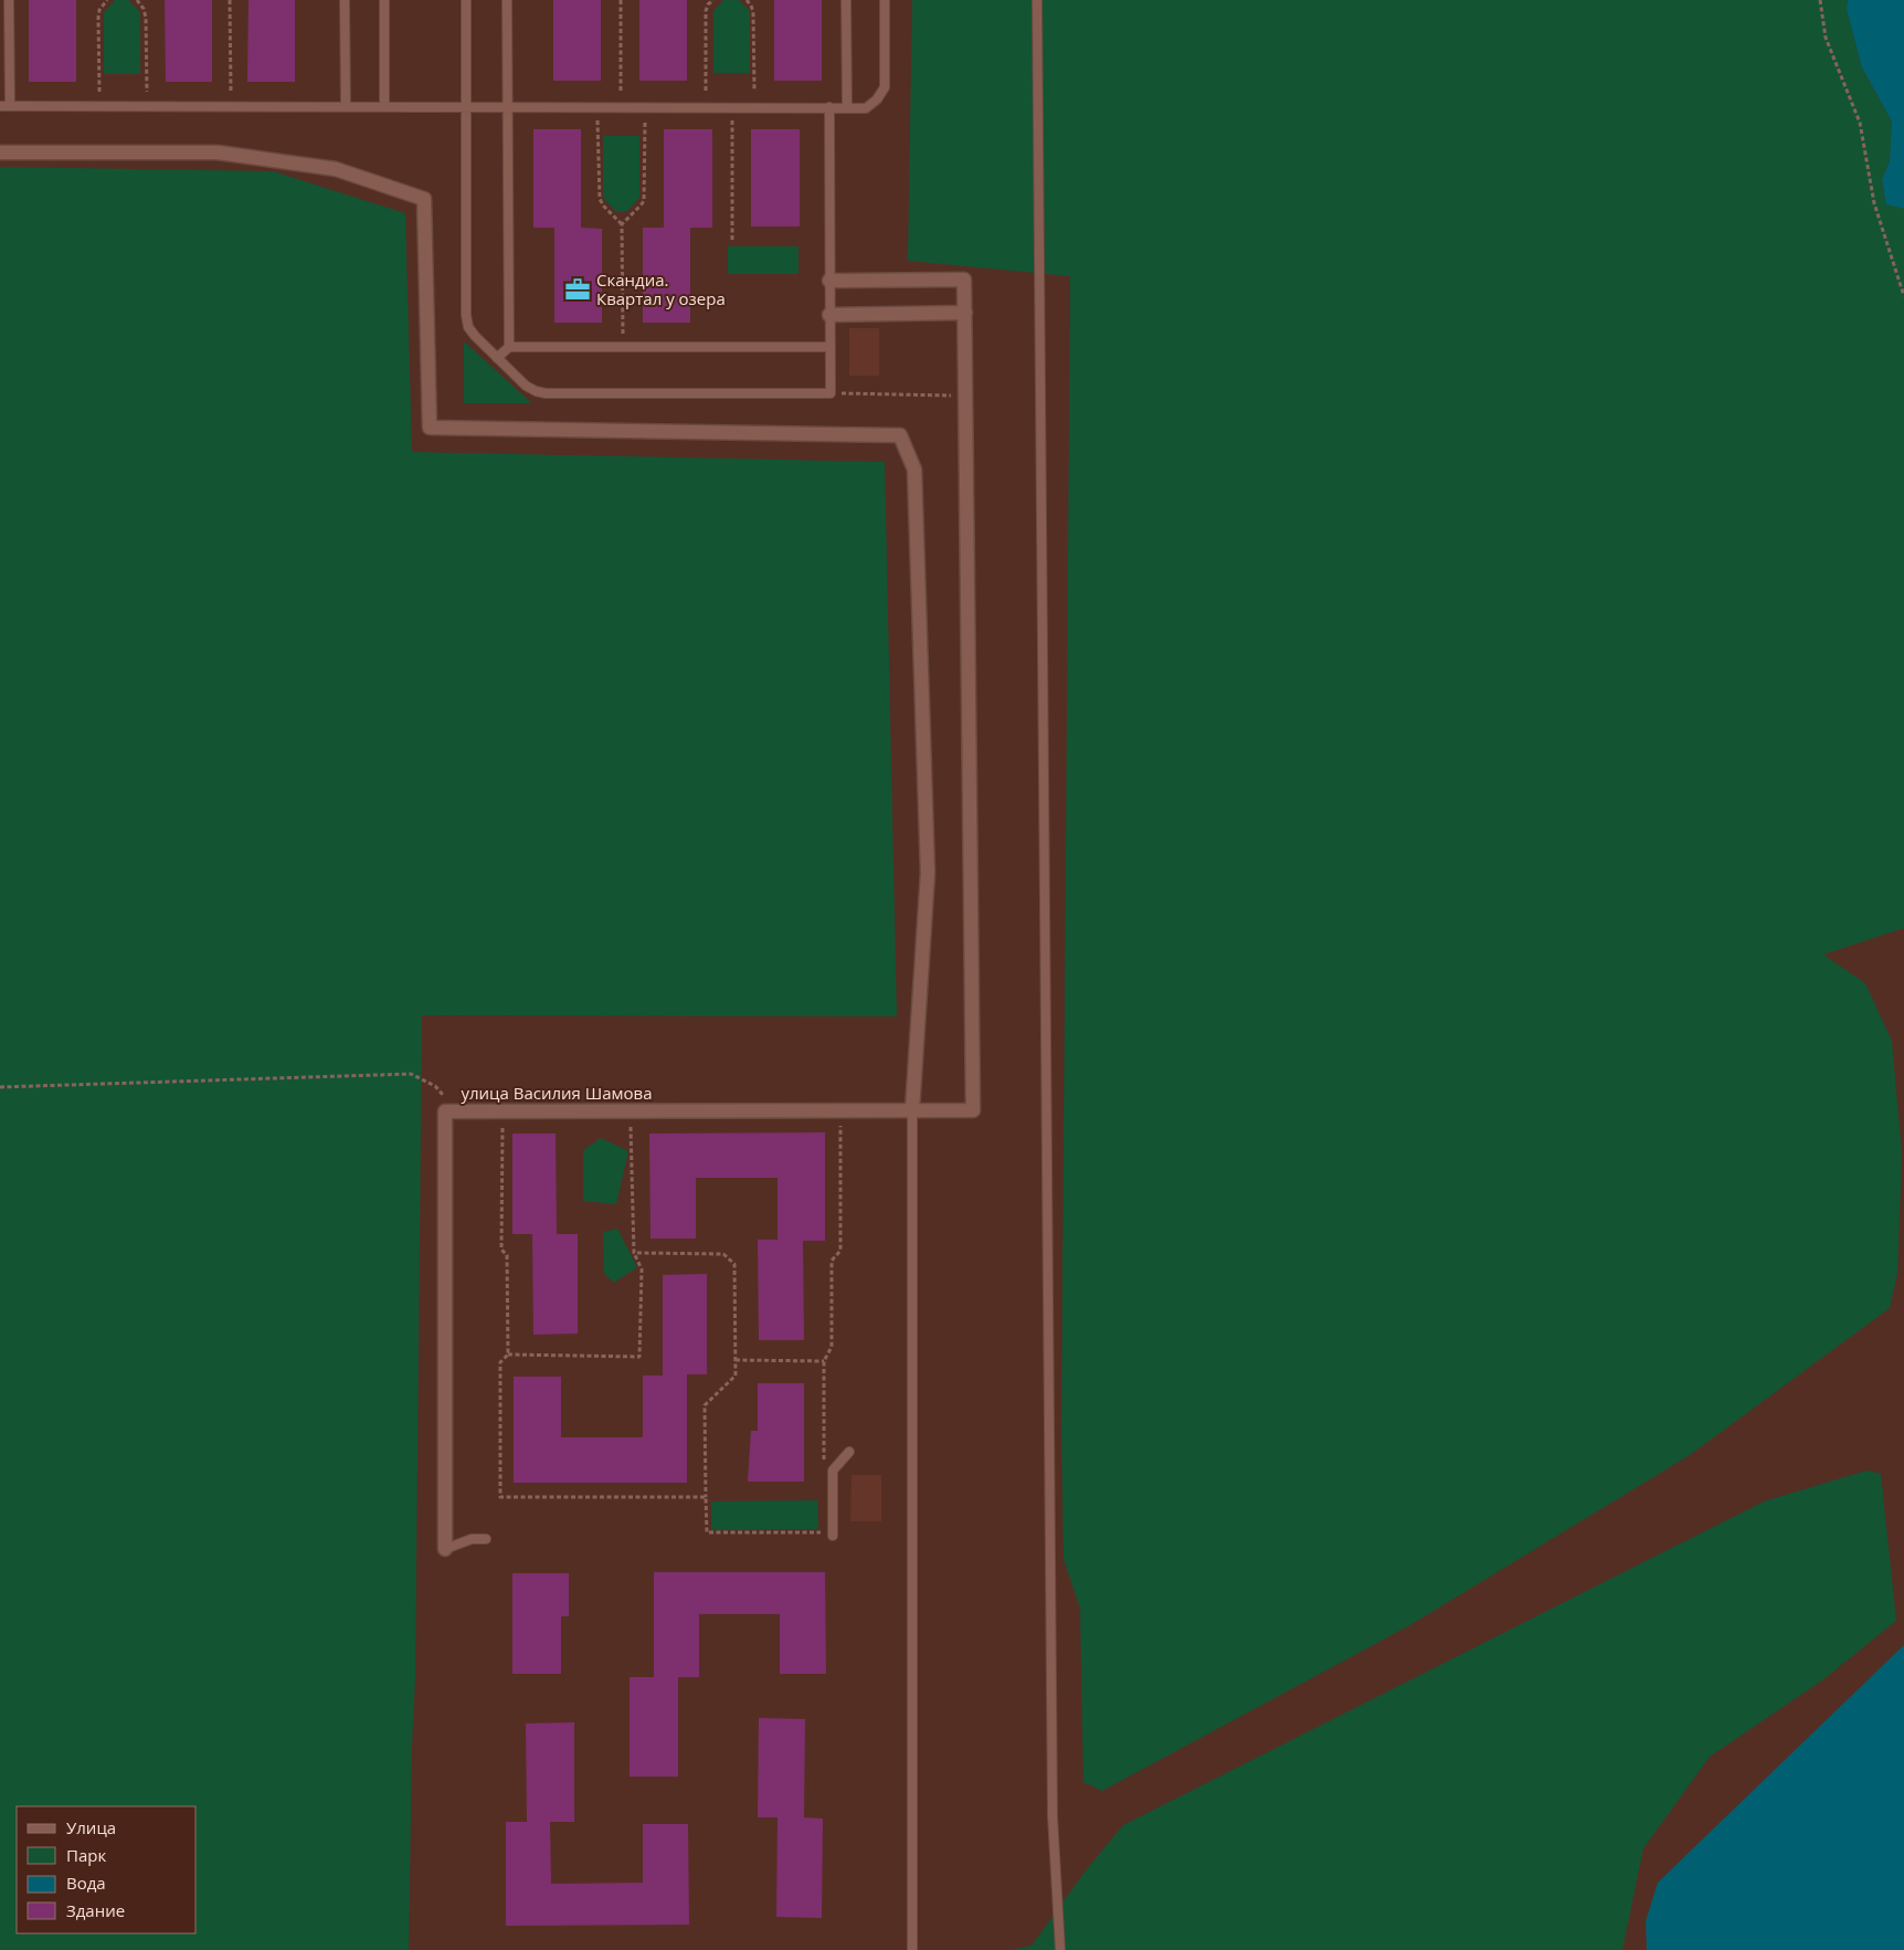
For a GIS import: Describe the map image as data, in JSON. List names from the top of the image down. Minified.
{"streets":{"street":["улица Василия Шамова"]},"places":{"office":["Скандиа. Квартал у озера"]},"legend":["Улица","Парк","Вода","Здание"]}
